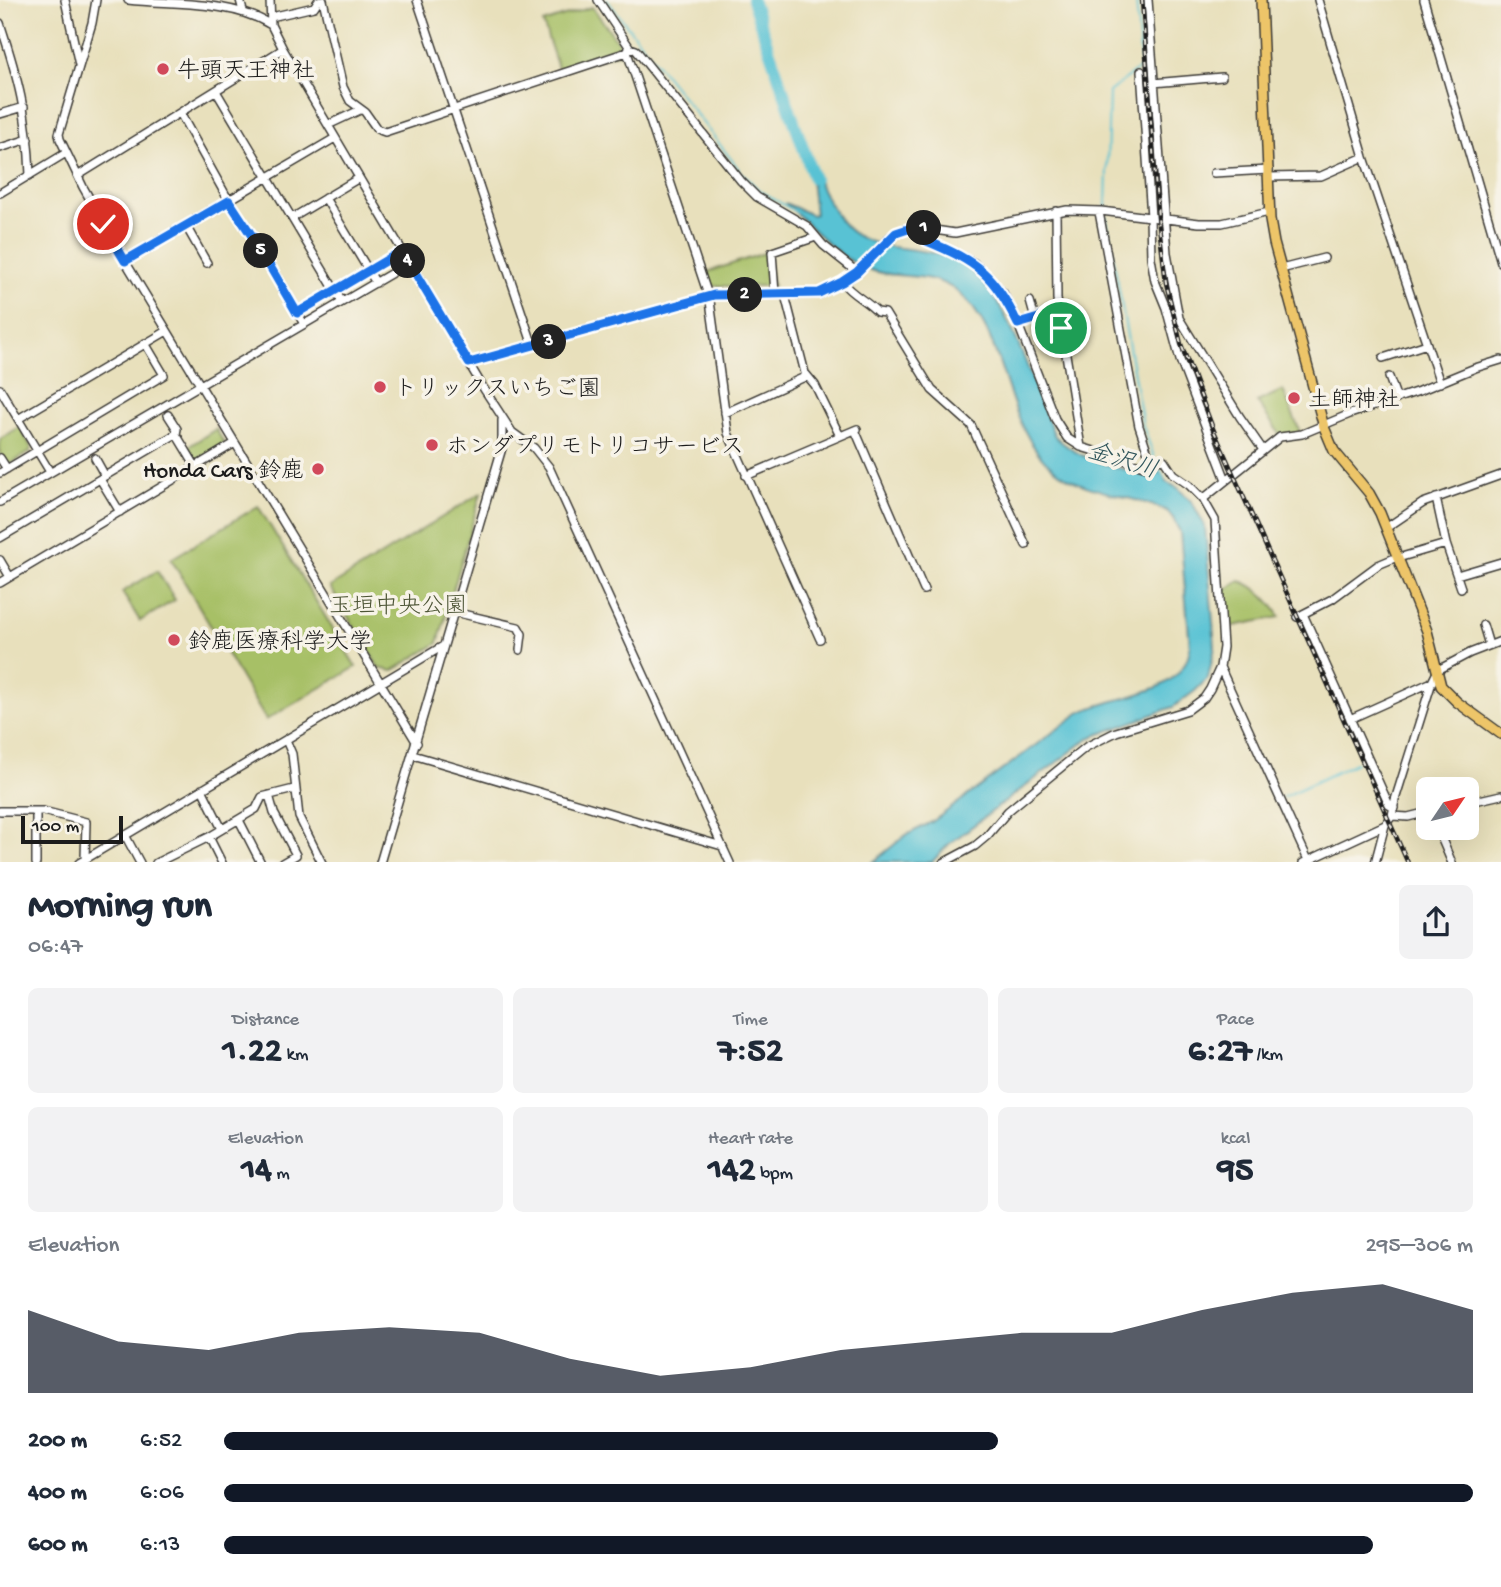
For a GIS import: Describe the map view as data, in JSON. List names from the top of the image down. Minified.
{"water":["金沢川"],"parks":["玉垣中央公園"],"places":["牛頭天王神社","トリックスいちご園","土師神社","ホンダプリモトリコサービス","Honda Cars 鈴鹿","鈴鹿医療科学大学"],"scale_bar":"100 m","north":"top right","page":{"pins":["1","5","4","2","3"],"scale":"100 m","heading":["Morning run","06:47"],"stats":[["Distance","1.22 km"],["Time","7:52"],["Pace","6:27 /km"],["Elevation","14 m"],["Heart rate","142 bpm"],["kcal","95"]],"chart":["Elevation","295–306 m"],"list":[{"name":"200 m","note":"6:52"},{"name":"400 m","note":"6:06"},{"name":"600 m","note":"6:13"}]}}
